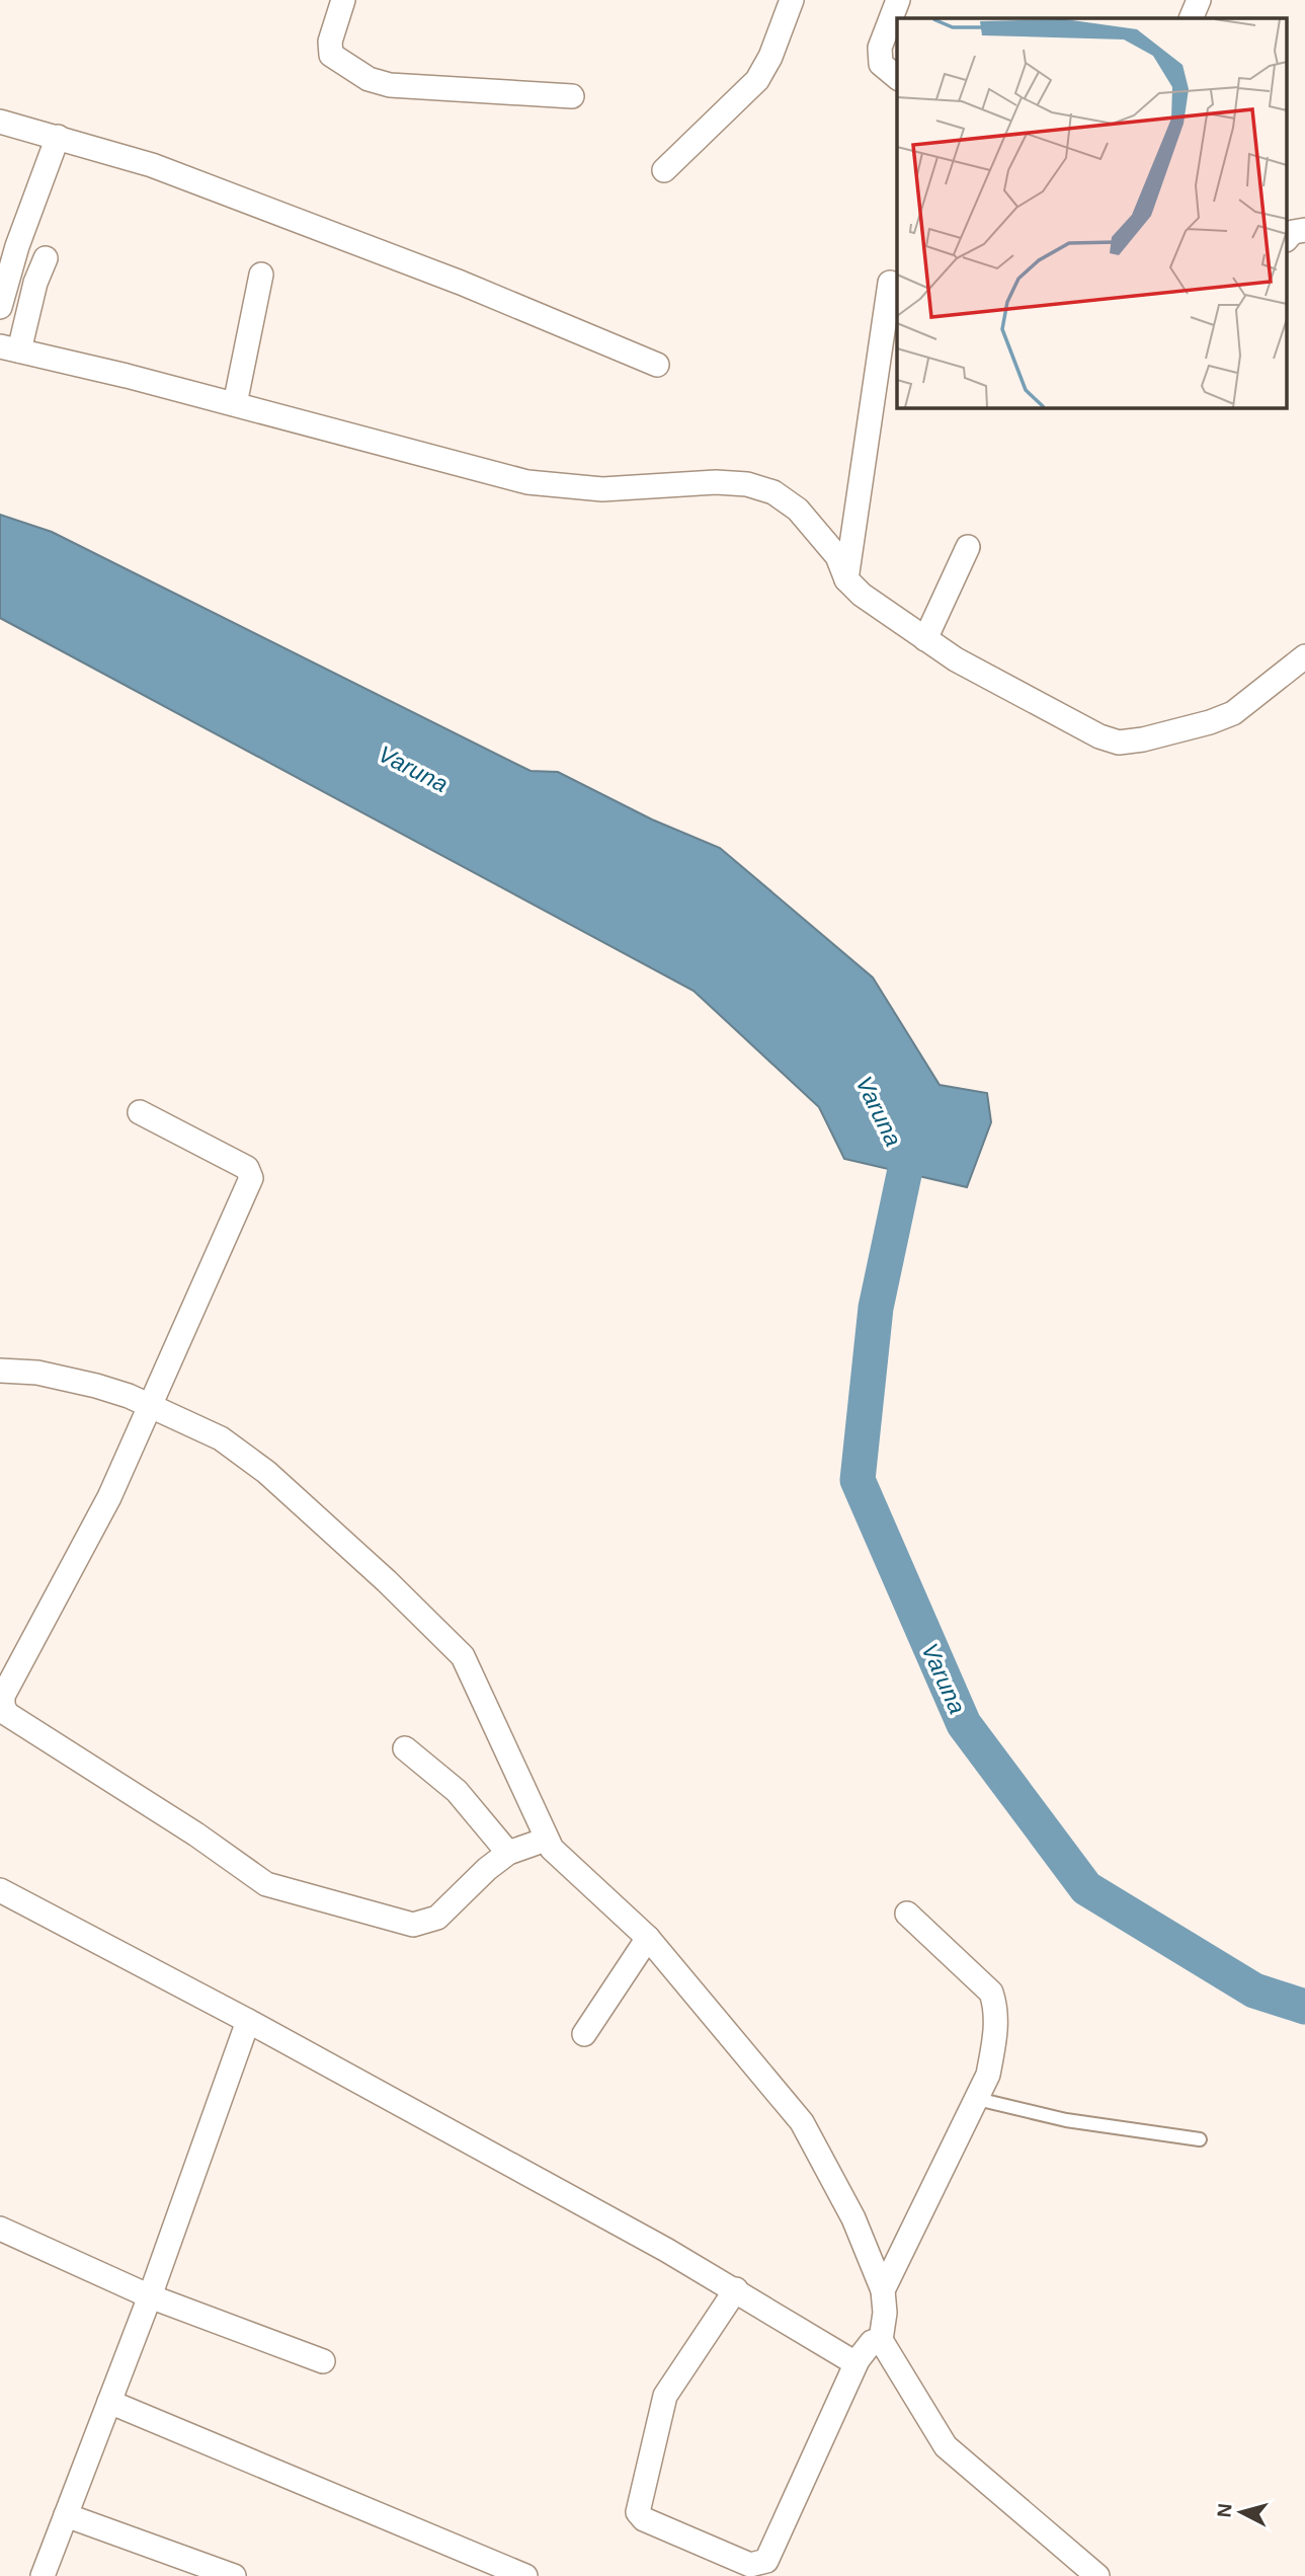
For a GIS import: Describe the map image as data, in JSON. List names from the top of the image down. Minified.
{"water":["Varuna"],"north":"left"}
